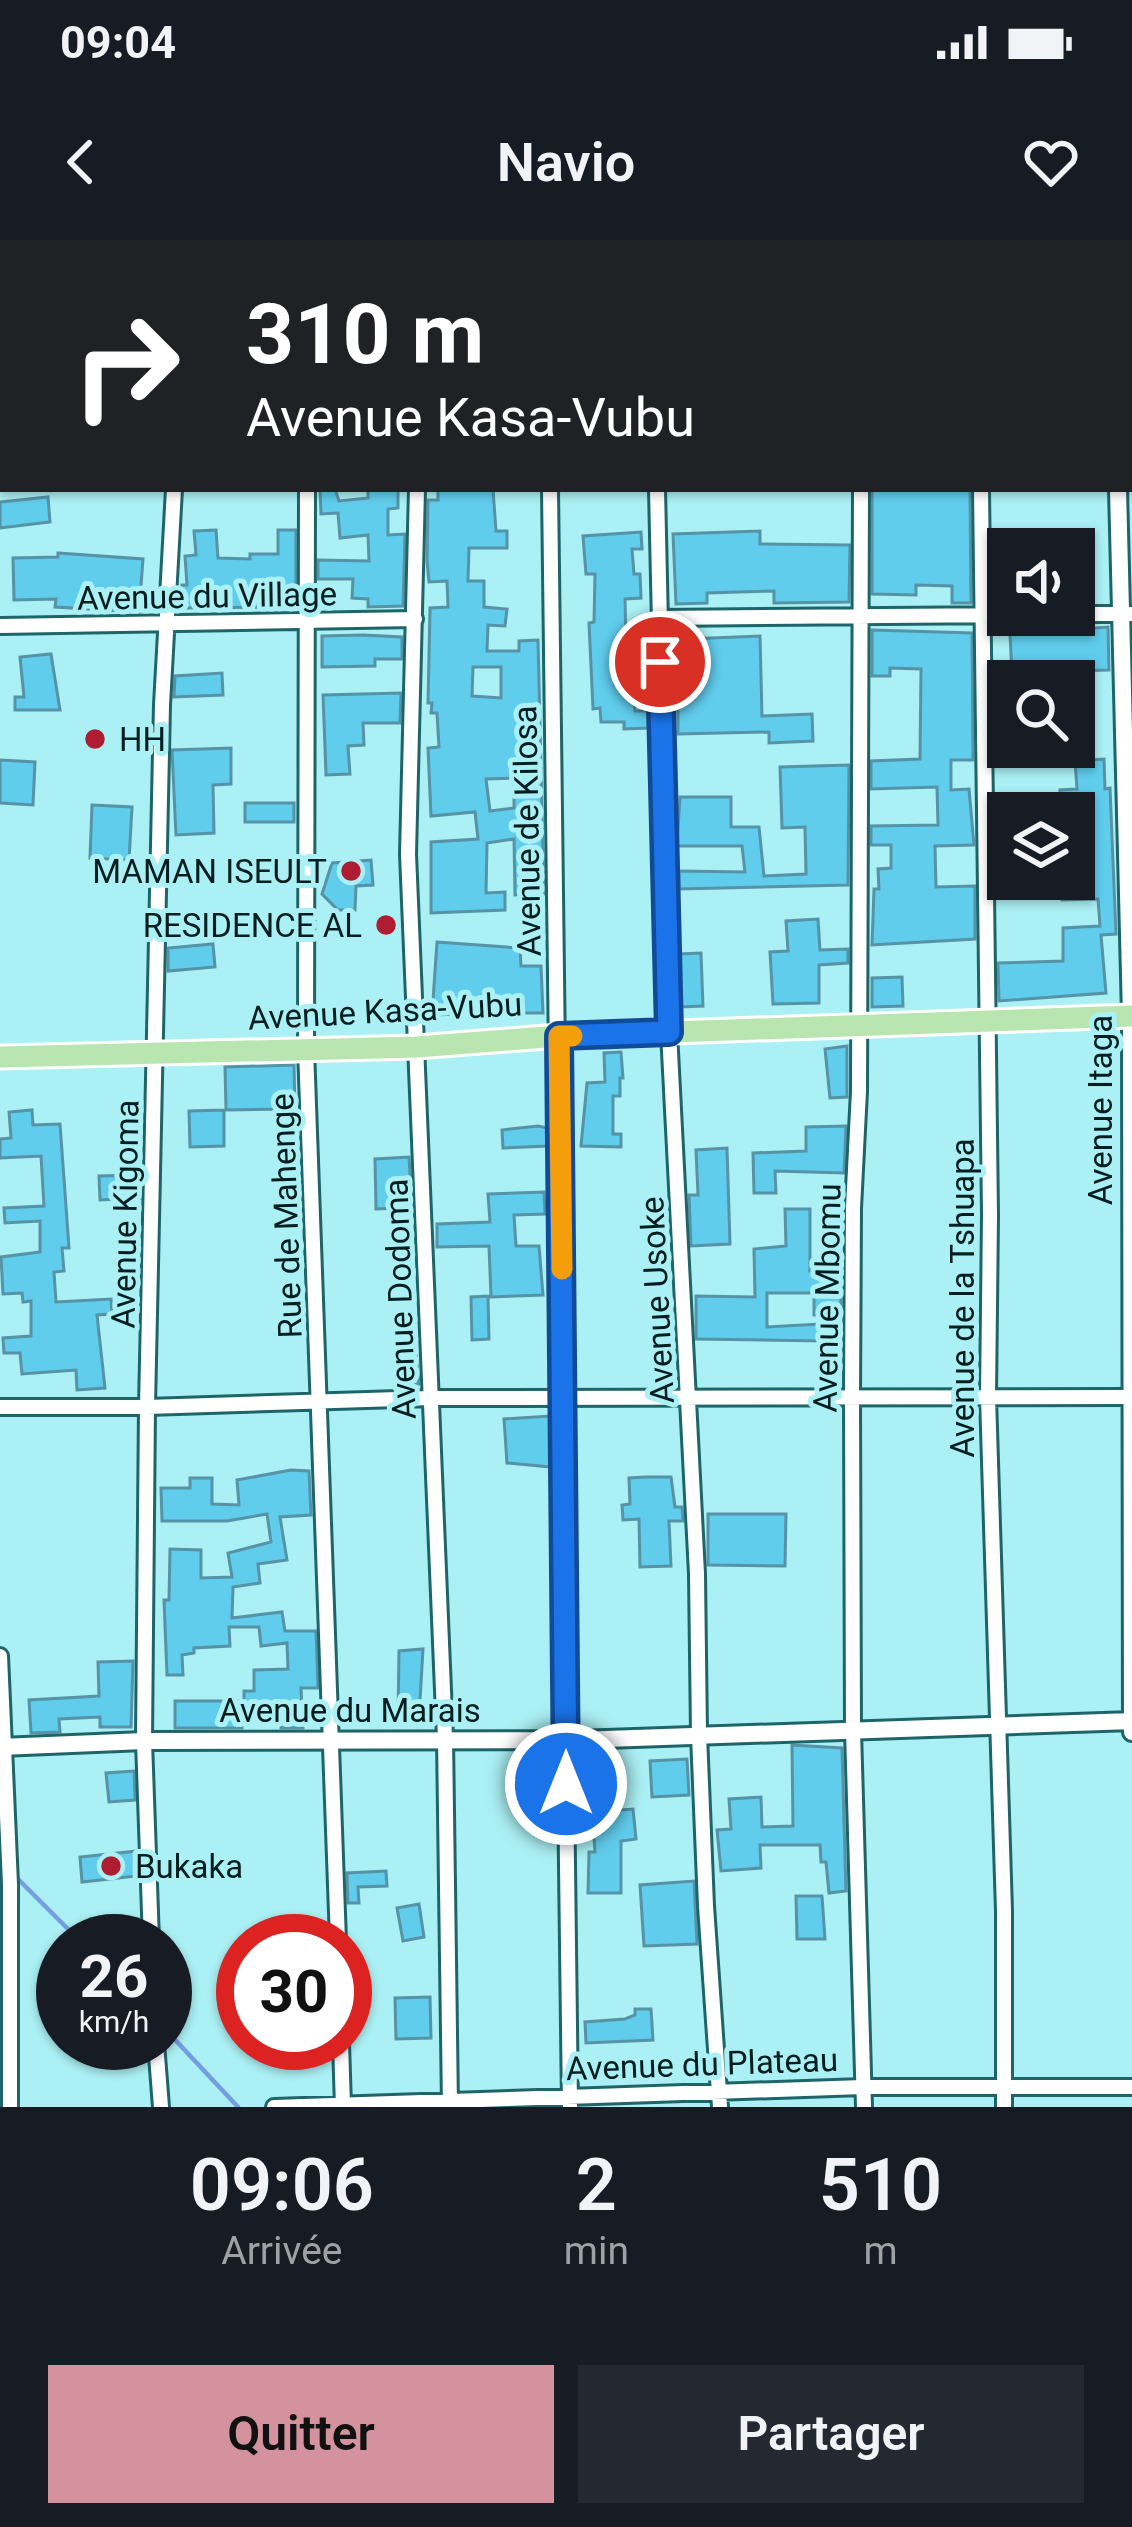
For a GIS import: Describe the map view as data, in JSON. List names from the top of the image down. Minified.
{"streets":{"main road":["Avenue Kasa-Vubu"],"street":["Avenue du Village","Avenue de Kilosa","Avenue Itaga","Avenue Kigoma","Rue de Mahenge","Avenue Mbomu","Avenue de la Tshuapa","Avenue Dodoma","Avenue Usoke","Avenue du Marais","Avenue du Plateau"]},"crossings":[["Avenue du Village","Avenue Kigoma"],["Avenue du Village","Rue de Mahenge"],["Avenue du Village","Avenue Dodoma"],["Avenue de Kilosa","Avenue Kasa-Vubu"],["Avenue de Kilosa","Avenue du Marais"],["Avenue de Kilosa","Avenue du Plateau"],["Avenue Kasa-Vubu","Avenue Itaga"],["Avenue Kasa-Vubu","Avenue Kigoma"],["Avenue Kasa-Vubu","Rue de Mahenge"],["Avenue Kasa-Vubu","Avenue Mbomu"],["Avenue Kasa-Vubu","Avenue de la Tshuapa"],["Avenue Kasa-Vubu","Avenue Dodoma"],["Avenue Kasa-Vubu","Avenue Usoke"],["Avenue Itaga","Avenue du Marais"],["Avenue Kigoma","Avenue du Marais"],["Rue de Mahenge","Avenue du Marais"],["Avenue Mbomu","Avenue du Marais"],["Avenue Mbomu","Avenue du Plateau"],["Avenue de la Tshuapa","Avenue du Marais"],["Avenue de la Tshuapa","Avenue du Plateau"],["Avenue Dodoma","Avenue du Marais"],["Avenue Dodoma","Avenue du Plateau"],["Avenue Usoke","Avenue du Marais"],["Avenue Usoke","Avenue du Plateau"]],"places":["HH","MAMAN ISEULT","RESIDENCE AL","Bukaka"],"page":{"status":"09:04","header":"Navio","turn":["310 m","Avenue Kasa-Vubu"],"speed":"26 km/h","limit":"30","eta":["09:06","Arrivée","2","min","510","m"],"buttons":["Quitter","Partager"]}}
